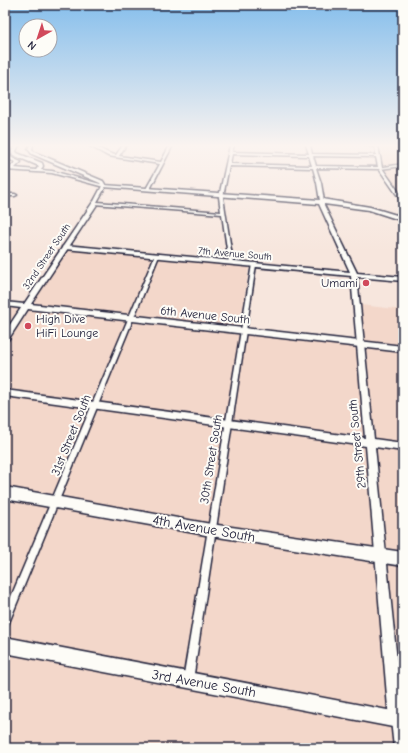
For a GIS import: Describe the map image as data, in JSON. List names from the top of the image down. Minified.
{"streets":{"main road":["32nd Street South","6th Avenue South","4th Avenue South","3rd Avenue South"],"street":["7th Avenue South","31st Street South","29th Street South","30th Street South"]},"crossings":[["7th Avenue South","32nd Street South"],["7th Avenue South","31st Street South"],["7th Avenue South","29th Street South"],["7th Avenue South","30th Street South"],["32nd Street South","6th Avenue South"],["6th Avenue South","31st Street South"],["6th Avenue South","29th Street South"],["6th Avenue South","30th Street South"],["31st Street South","4th Avenue South"],["29th Street South","4th Avenue South"],["29th Street South","3rd Avenue South"],["30th Street South","4th Avenue South"],["30th Street South","3rd Avenue South"]],"places":["Umami","High Dive HiFi Lounge"],"north":"bottom left"}
